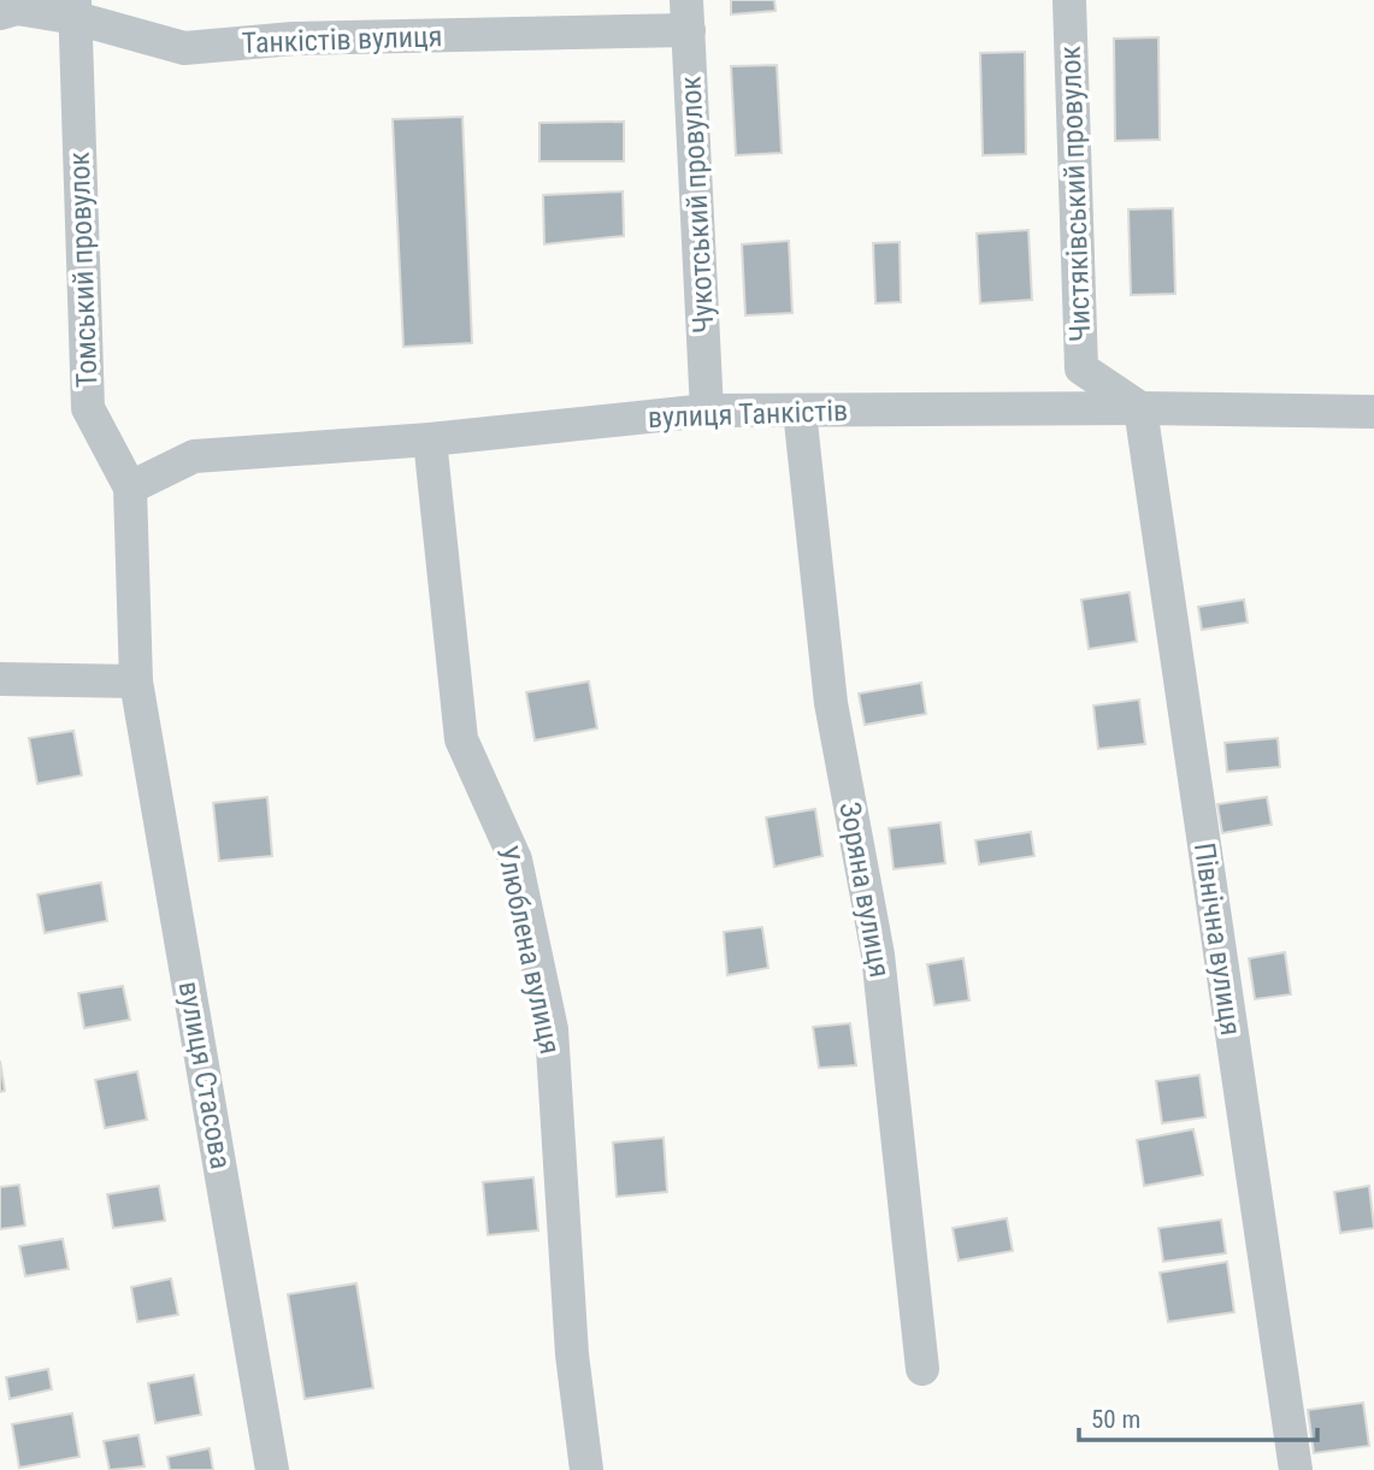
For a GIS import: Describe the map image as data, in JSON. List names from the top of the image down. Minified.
{"streets":{"street":["Танкістів вулиця","Чистяківський провулок","Чукотський провулок","Томський провулок","вулиця Танкістів","Зоряна вулиця","Північна вулиця","Улюблена вулиця","вулиця Стасова"]},"crossings":[["Танкістів вулиця","Чукотський провулок"],["Танкістів вулиця","Томський провулок"],["Чистяківський провулок","вулиця Танкістів"],["Чистяківський провулок","Північна вулиця"],["Чукотський провулок","вулиця Танкістів"],["Томський провулок","вулиця Танкістів"],["Томський провулок","вулиця Стасова"],["вулиця Танкістів","Зоряна вулиця"],["вулиця Танкістів","Північна вулиця"],["вулиця Танкістів","Улюблена вулиця"]],"scale_bar":"50 m"}
